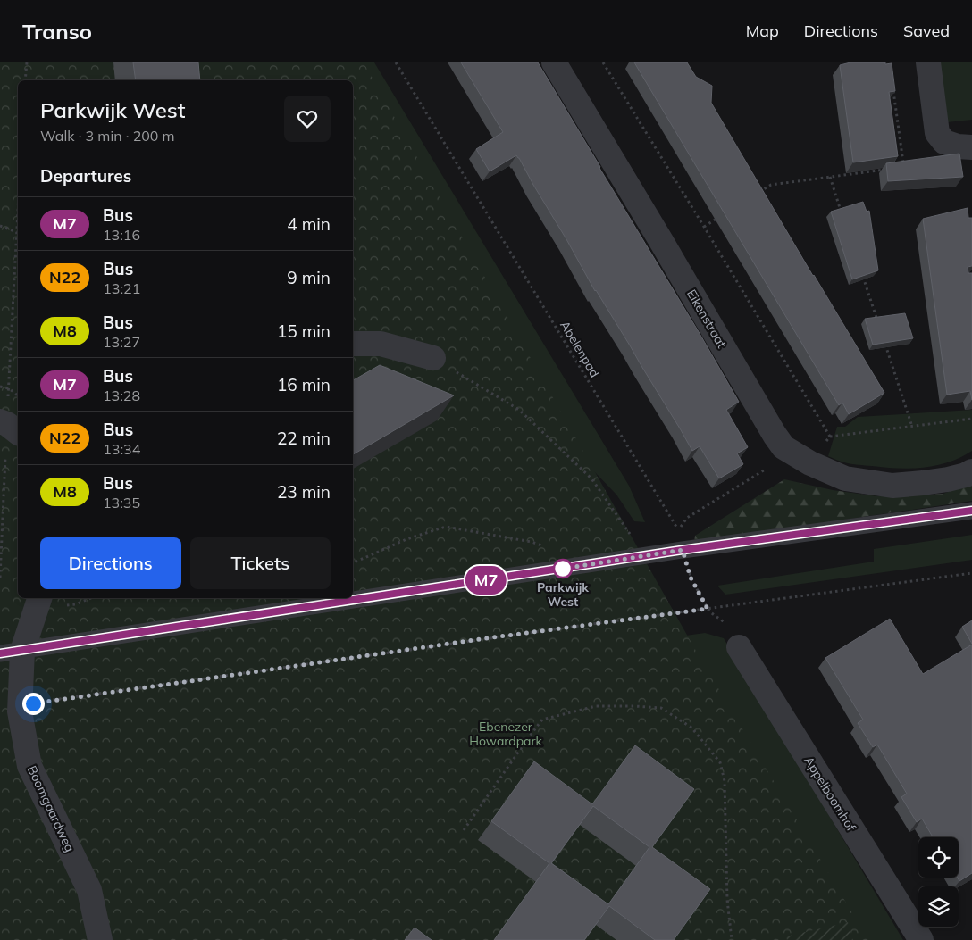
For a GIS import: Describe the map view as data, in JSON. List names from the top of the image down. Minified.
{"streets":{"street":["Eikenstraat","Appelboomhof","Boomgaardweg"],"path":["Abelenpad"]},"crossings":[["Eikenstraat","Abelenpad"]],"parks":["Ebenezer Howardpark"],"places":["Parkwijk West"],"lines":["bus line M7"],"page":{"header":"Transo","nav":["Map","Directions","Saved"],"on_map":"M7","heading":[["Parkwijk West","Walk · 3 min · 200 m"],"Departures"],"list":[{"mark":"M7","name":"Bus","note":"13:16","value":"4 min"},{"mark":"N22","name":"Bus","note":"13:21","value":"9 min"},{"mark":"M8","name":"Bus","note":"13:27","value":"15 min"},{"mark":"M7","name":"Bus","note":"13:28","value":"16 min"},{"mark":"N22","name":"Bus","note":"13:34","value":"22 min"},{"mark":"M8","name":"Bus","note":"13:35","value":"23 min"}],"buttons":["Directions","Tickets"]}}
